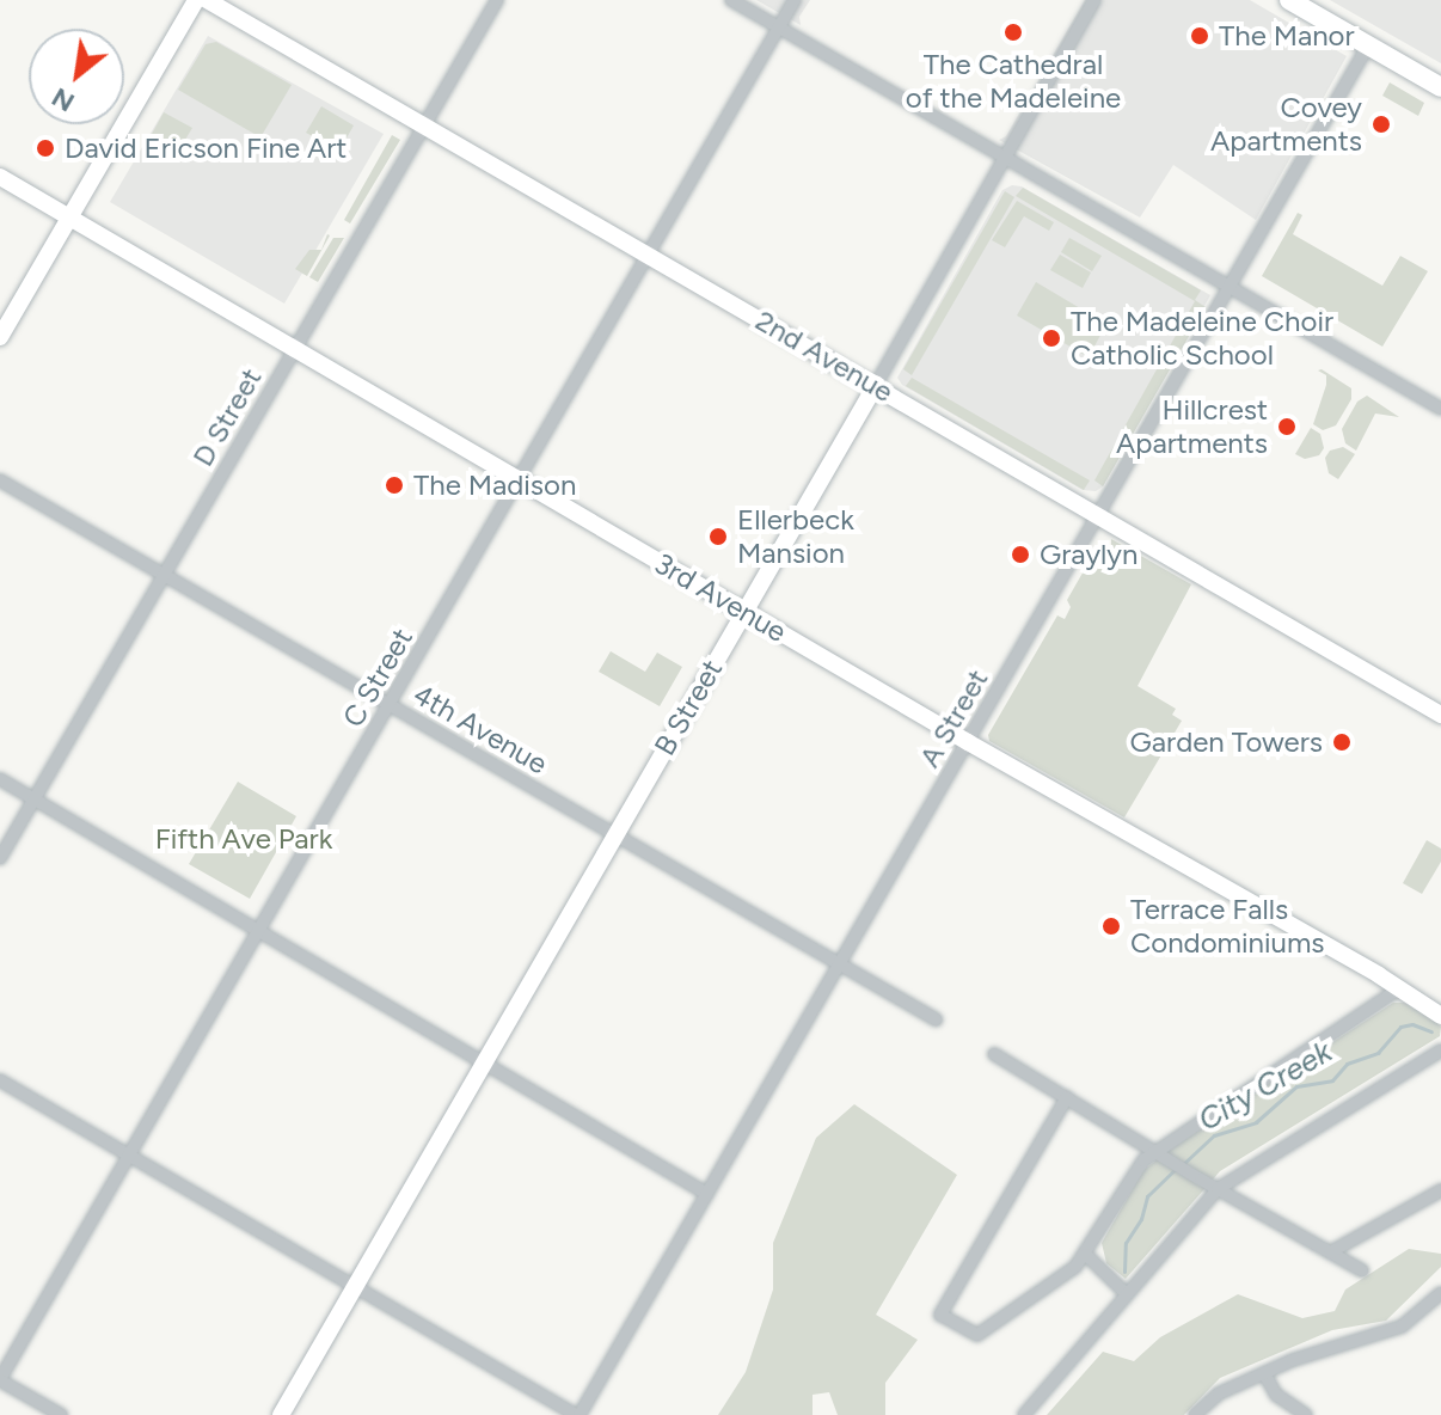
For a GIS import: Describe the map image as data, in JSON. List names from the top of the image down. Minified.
{"streets":{"street":["2nd Avenue","D Street","3rd Avenue","C Street","B Street","A Street","4th Avenue"]},"crossings":[["2nd Avenue","D Street"],["2nd Avenue","C Street"],["2nd Avenue","B Street"],["2nd Avenue","A Street"],["D Street","3rd Avenue"],["D Street","4th Avenue"],["3rd Avenue","C Street"],["3rd Avenue","B Street"],["3rd Avenue","A Street"],["C Street","4th Avenue"],["B Street","4th Avenue"],["A Street","4th Avenue"]],"water":["City Creek"],"parks":["Fifth Ave Park"],"places":["The Cathedral of the Madeleine","The Manor","Covey Apartments","David Ericson Fine Art","The Madeleine Choir Catholic School","Hillcrest Apartments","The Madison","Ellerbeck Mansion","Graylyn","Garden Towers","Terrace Falls Condominiums"],"north":"bottom left"}
